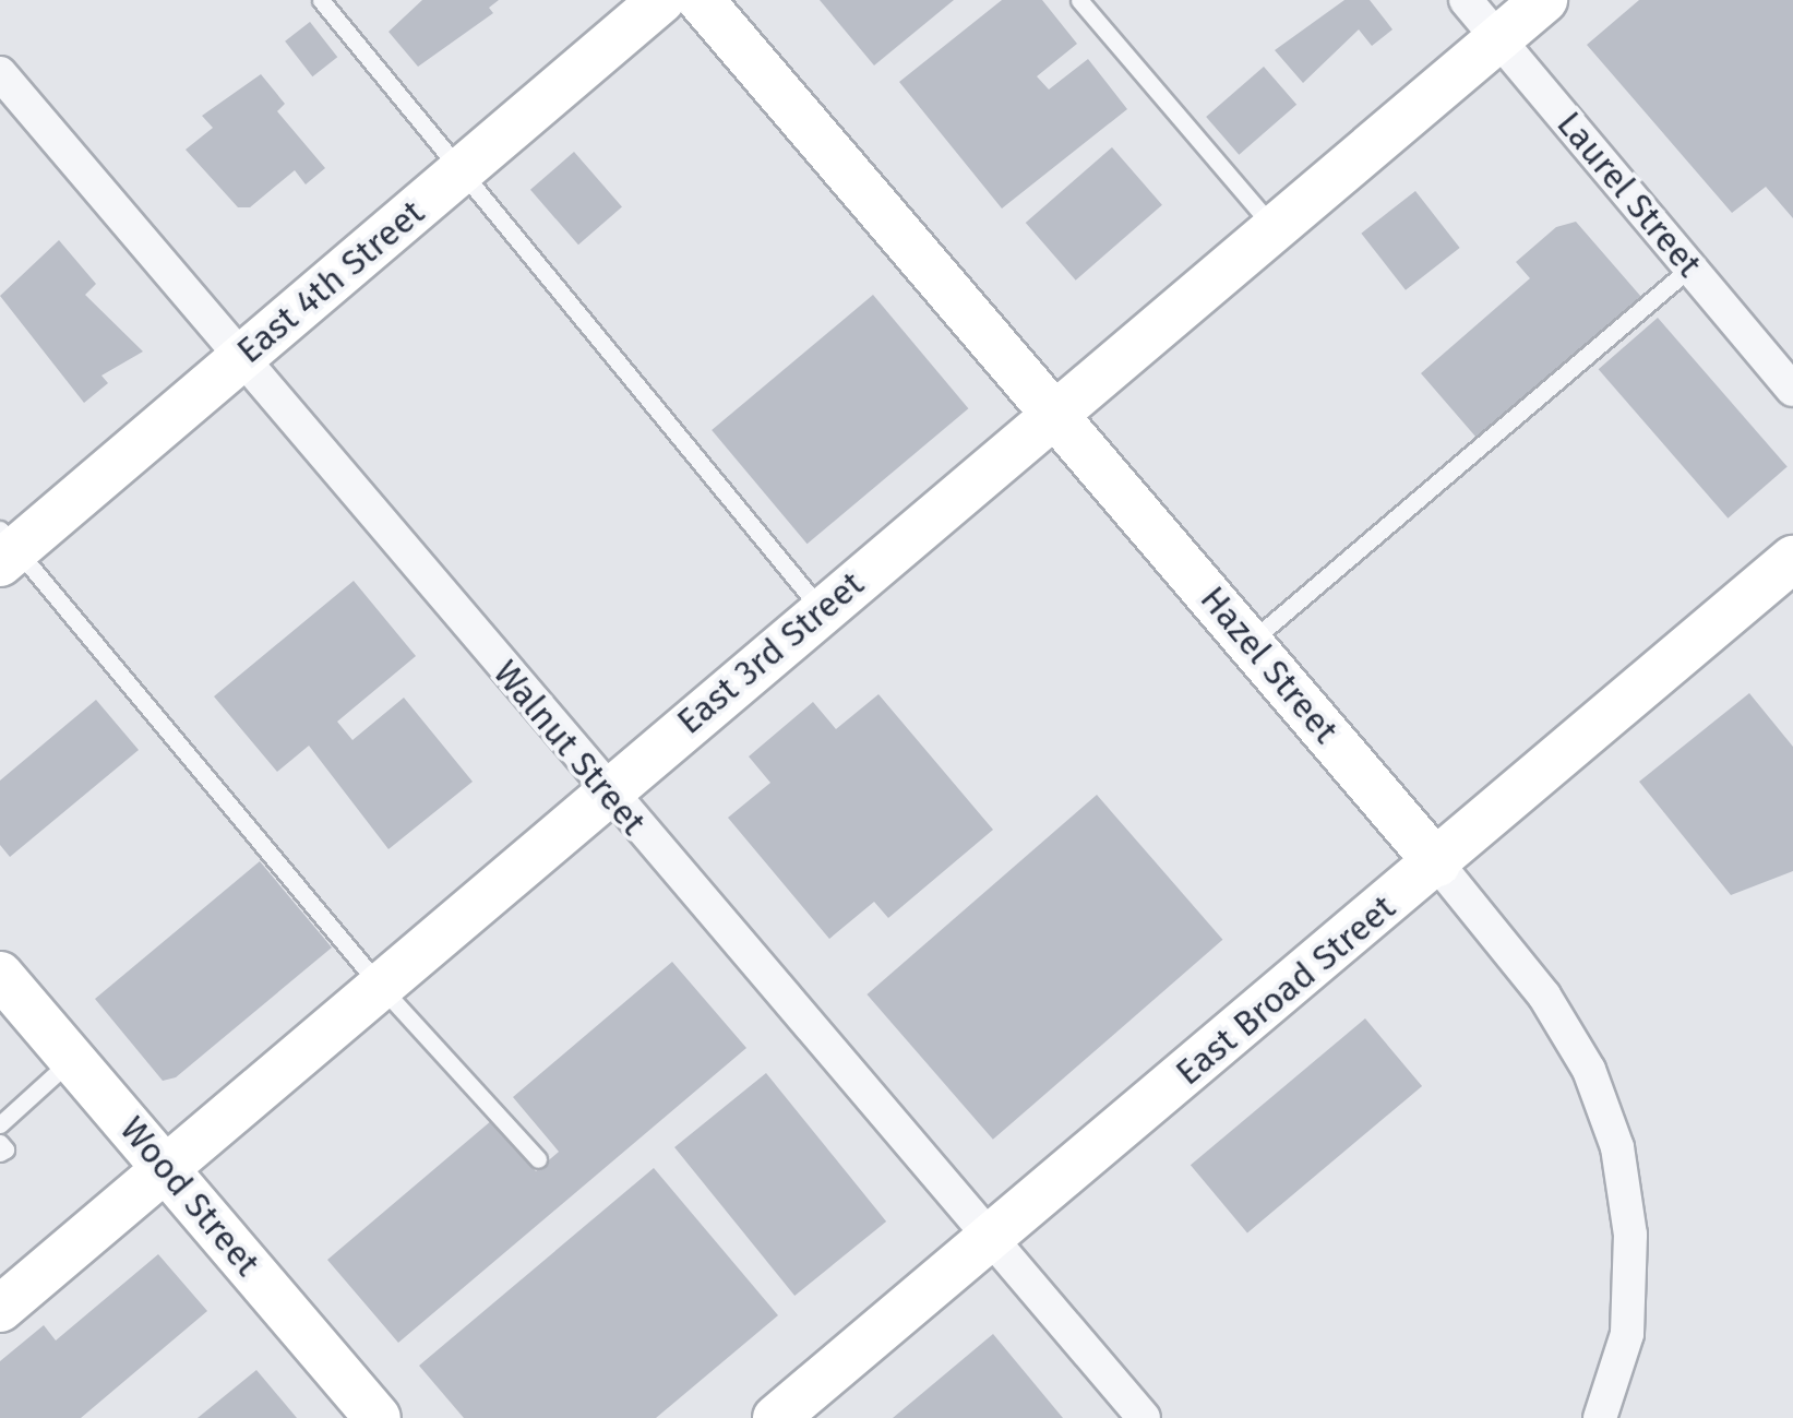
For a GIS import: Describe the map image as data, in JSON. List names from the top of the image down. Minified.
{"streets":{"street":["Laurel Street","East 4th Street","East 3rd Street","Hazel Street","Walnut Street","East Broad Street","Wood Street"]},"crossings":[["Laurel Street","East 3rd Street"],["East 4th Street","Walnut Street"],["East 3rd Street","Hazel Street"],["East 3rd Street","Walnut Street"],["East 3rd Street","Wood Street"],["Hazel Street","East Broad Street"],["Walnut Street","East Broad Street"]]}
